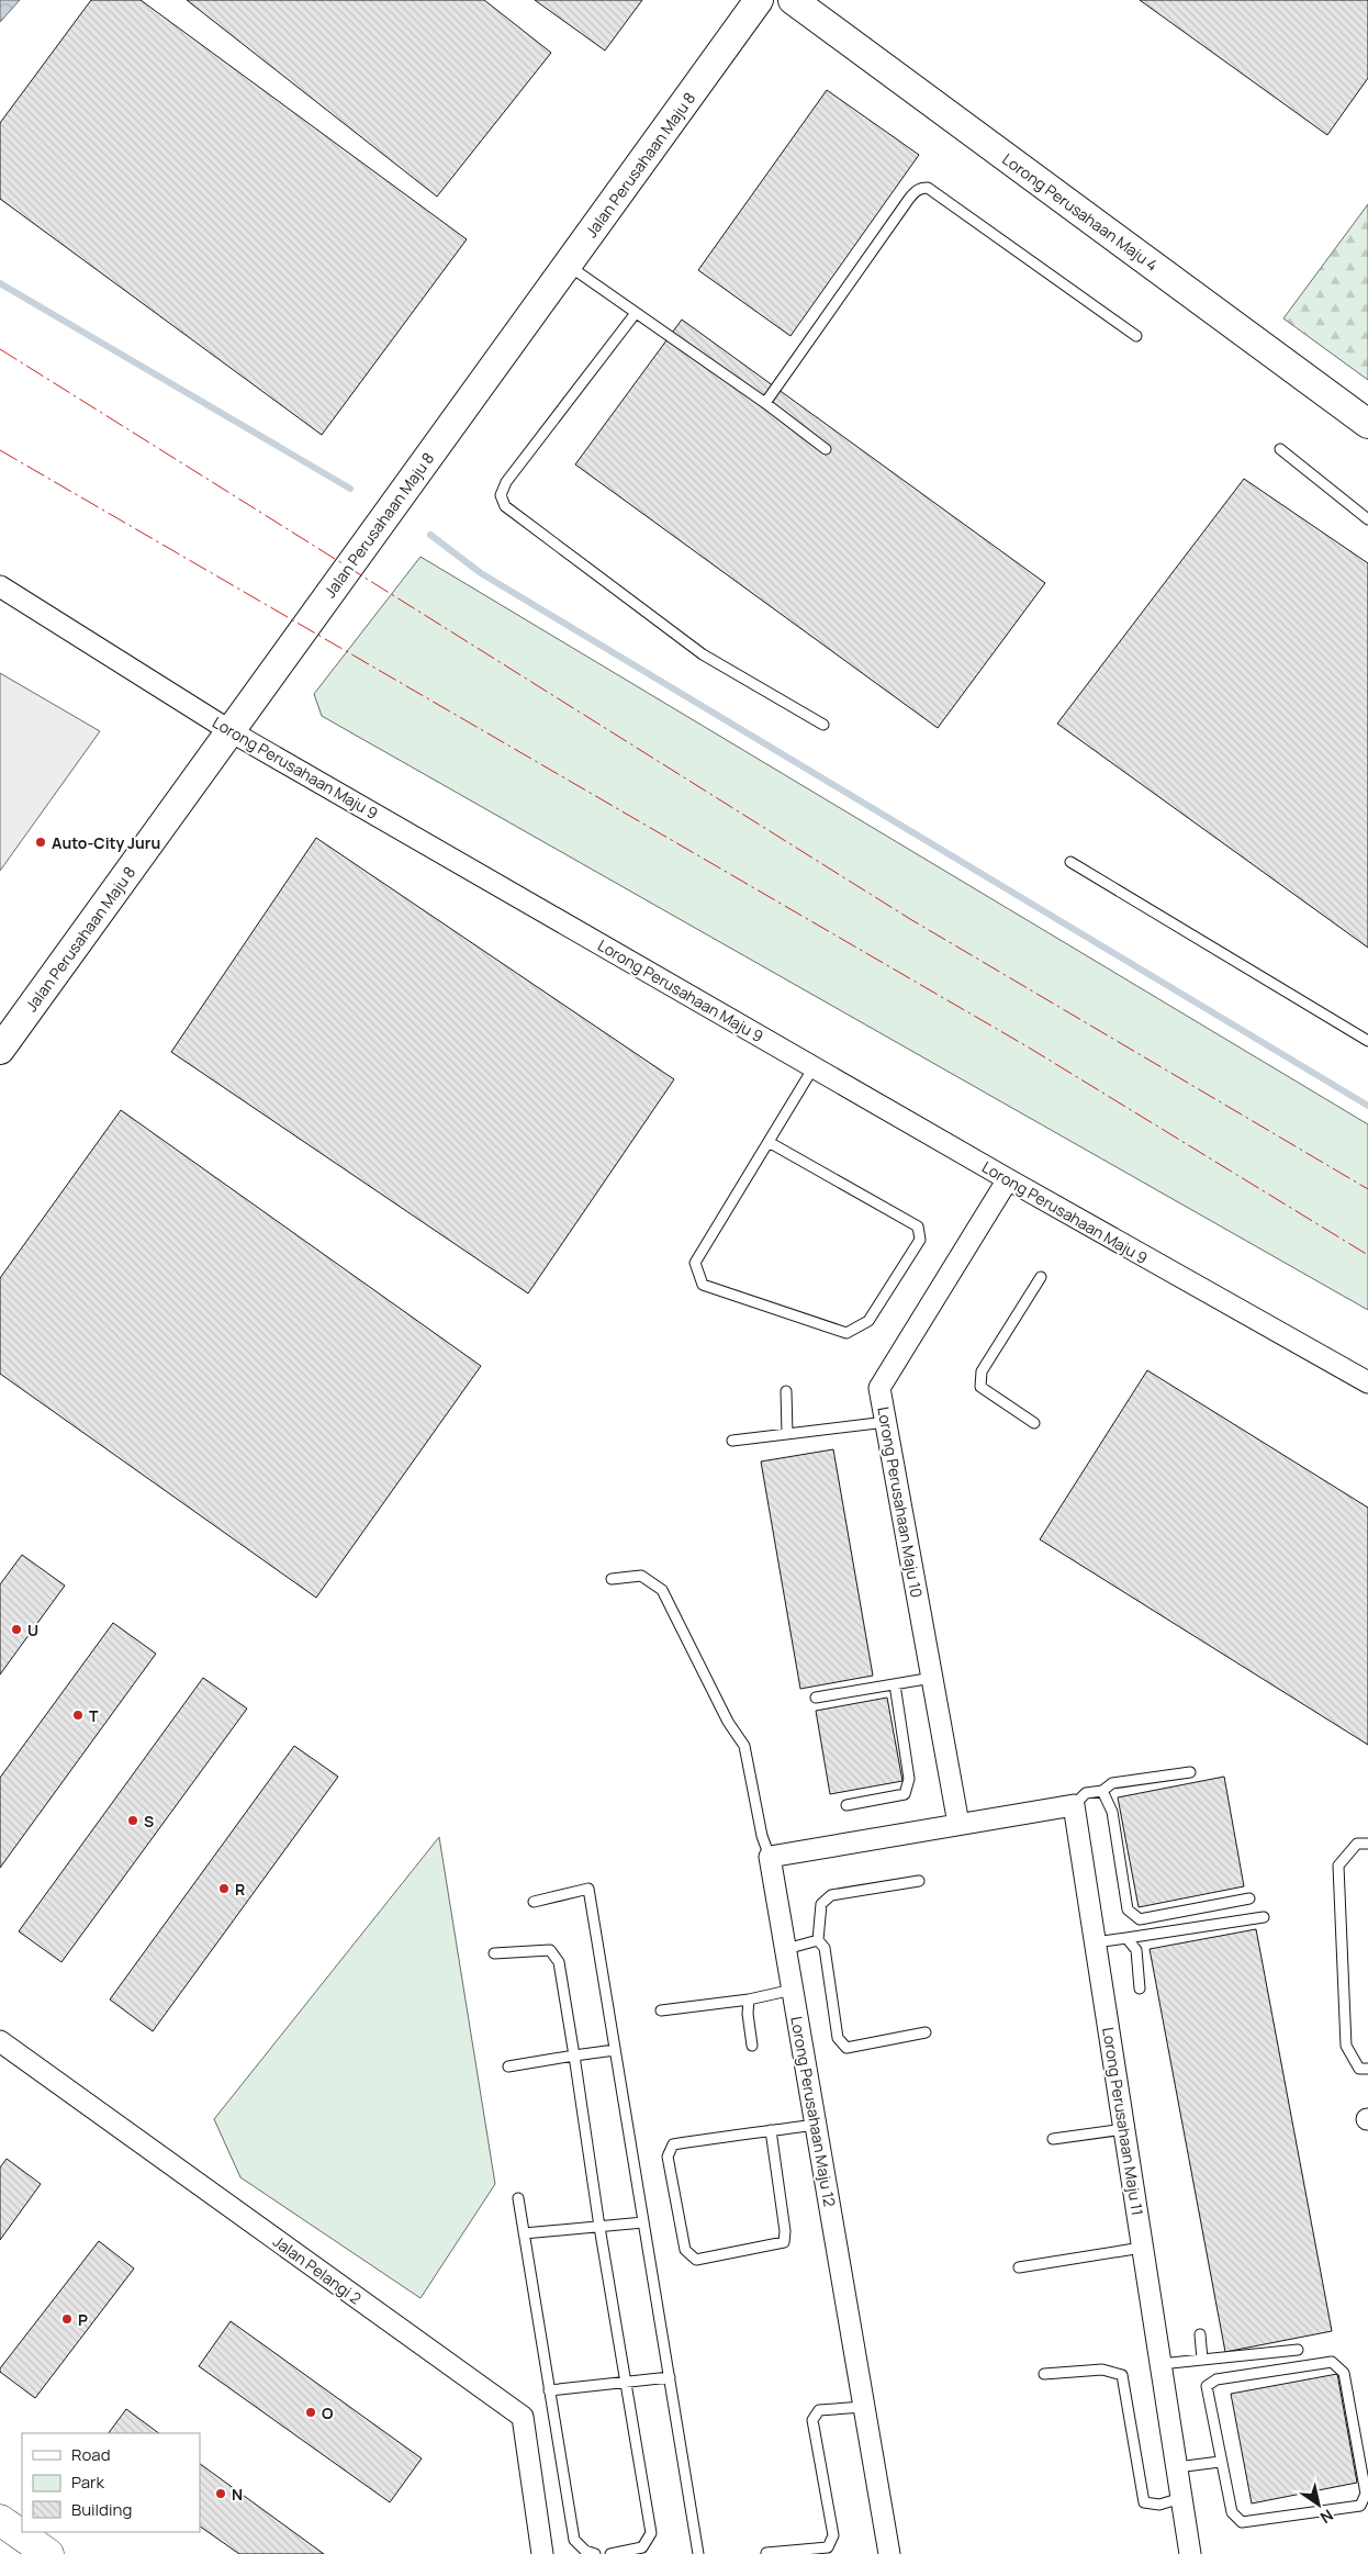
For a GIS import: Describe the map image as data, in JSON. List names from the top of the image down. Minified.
{"streets":{"street":["Jalan Perusahaan Maju 8","Lorong Perusahaan Maju 4","Lorong Perusahaan Maju 9","Lorong Perusahaan Maju 10","Lorong Perusahaan Maju 12","Lorong Perusahaan Maju 11","Jalan Pelangi 2"]},"crossings":[["Jalan Perusahaan Maju 8","Lorong Perusahaan Maju 9"],["Lorong Perusahaan Maju 9","Lorong Perusahaan Maju 10"]],"places":["Auto-City Juru","U","T","S","R","P","O","N"],"legend":["Road","Park","Building"],"north":"bottom right"}
